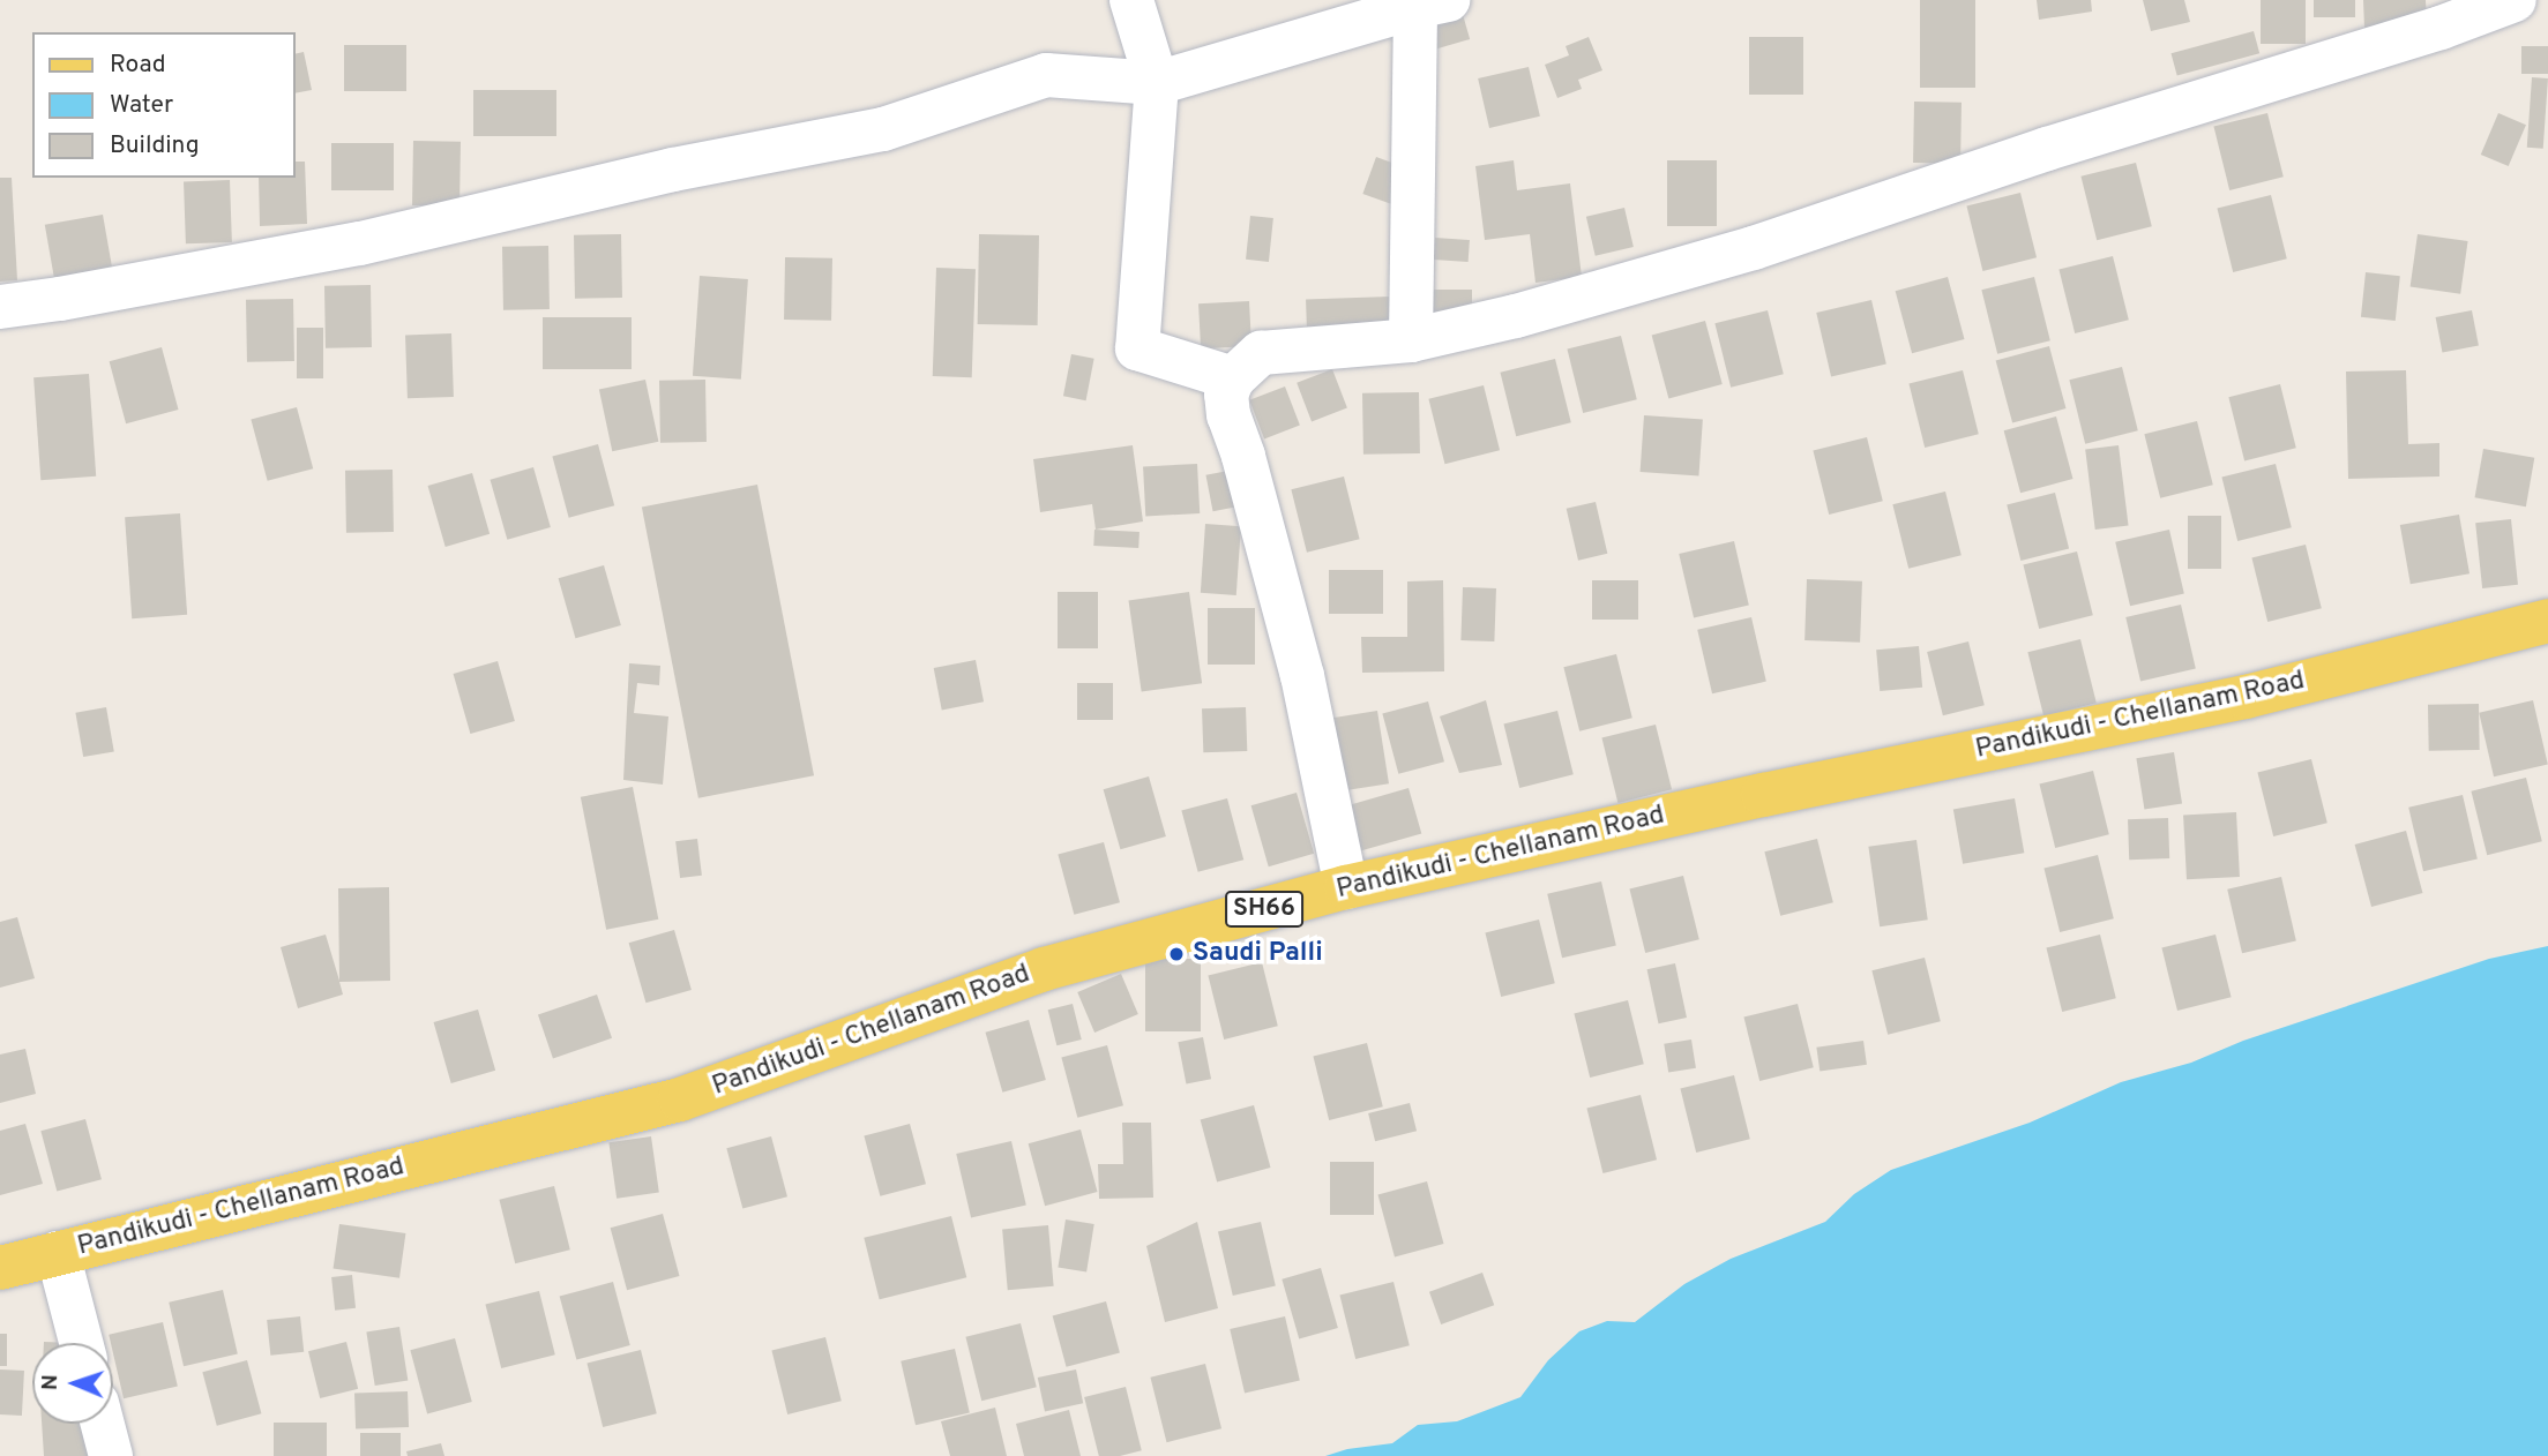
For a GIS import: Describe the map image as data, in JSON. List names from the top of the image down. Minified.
{"streets":{"main road":["Pandikudi - Chellanam Road","SH66"]},"places":["Saudi Palli"],"legend":["Road","Water","Building"],"north":"left"}
